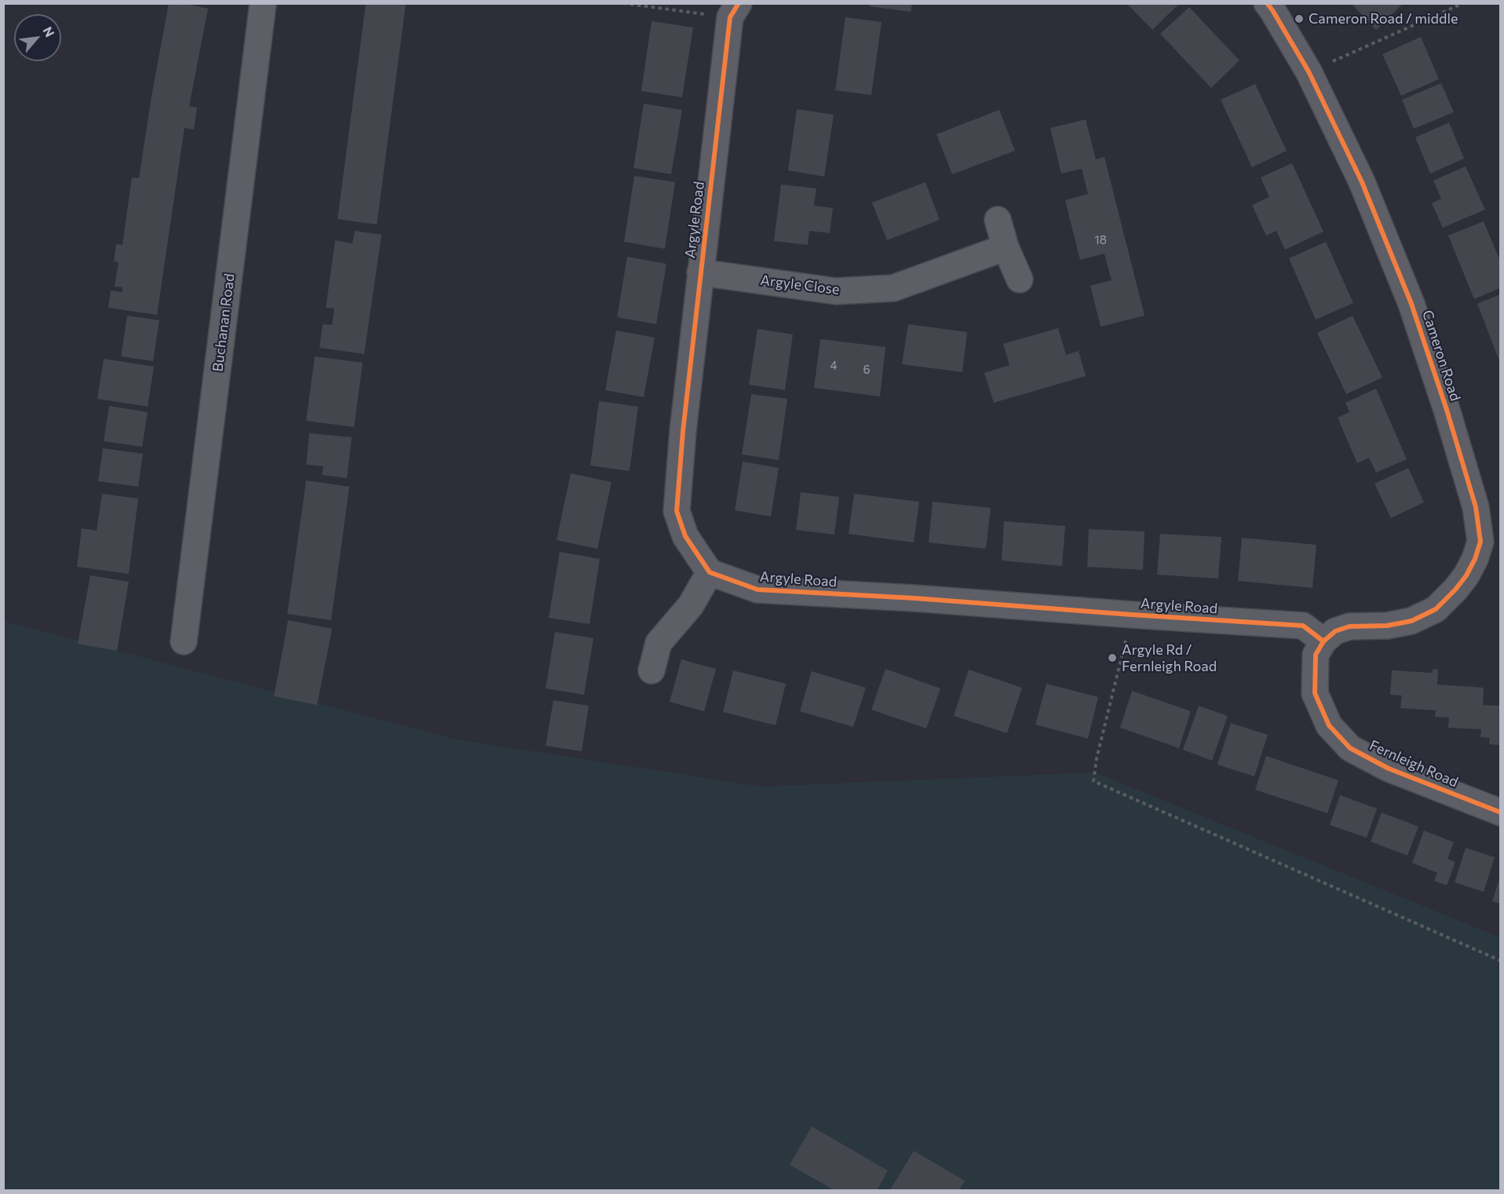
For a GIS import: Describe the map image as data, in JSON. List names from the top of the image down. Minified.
{"streets":{"street":["Argyle Road","Argyle Close","Buchanan Road","Cameron Road","Fernleigh Road"]},"crossings":[["Argyle Road","Argyle Close"],["Argyle Road","Cameron Road"],["Argyle Road","Fernleigh Road"],["Cameron Road","Fernleigh Road"]],"places":["Cameron Road / middle","Argyle Rd / Fernleigh Road"],"house_numbers":["18","4","6"],"north":"top right"}
